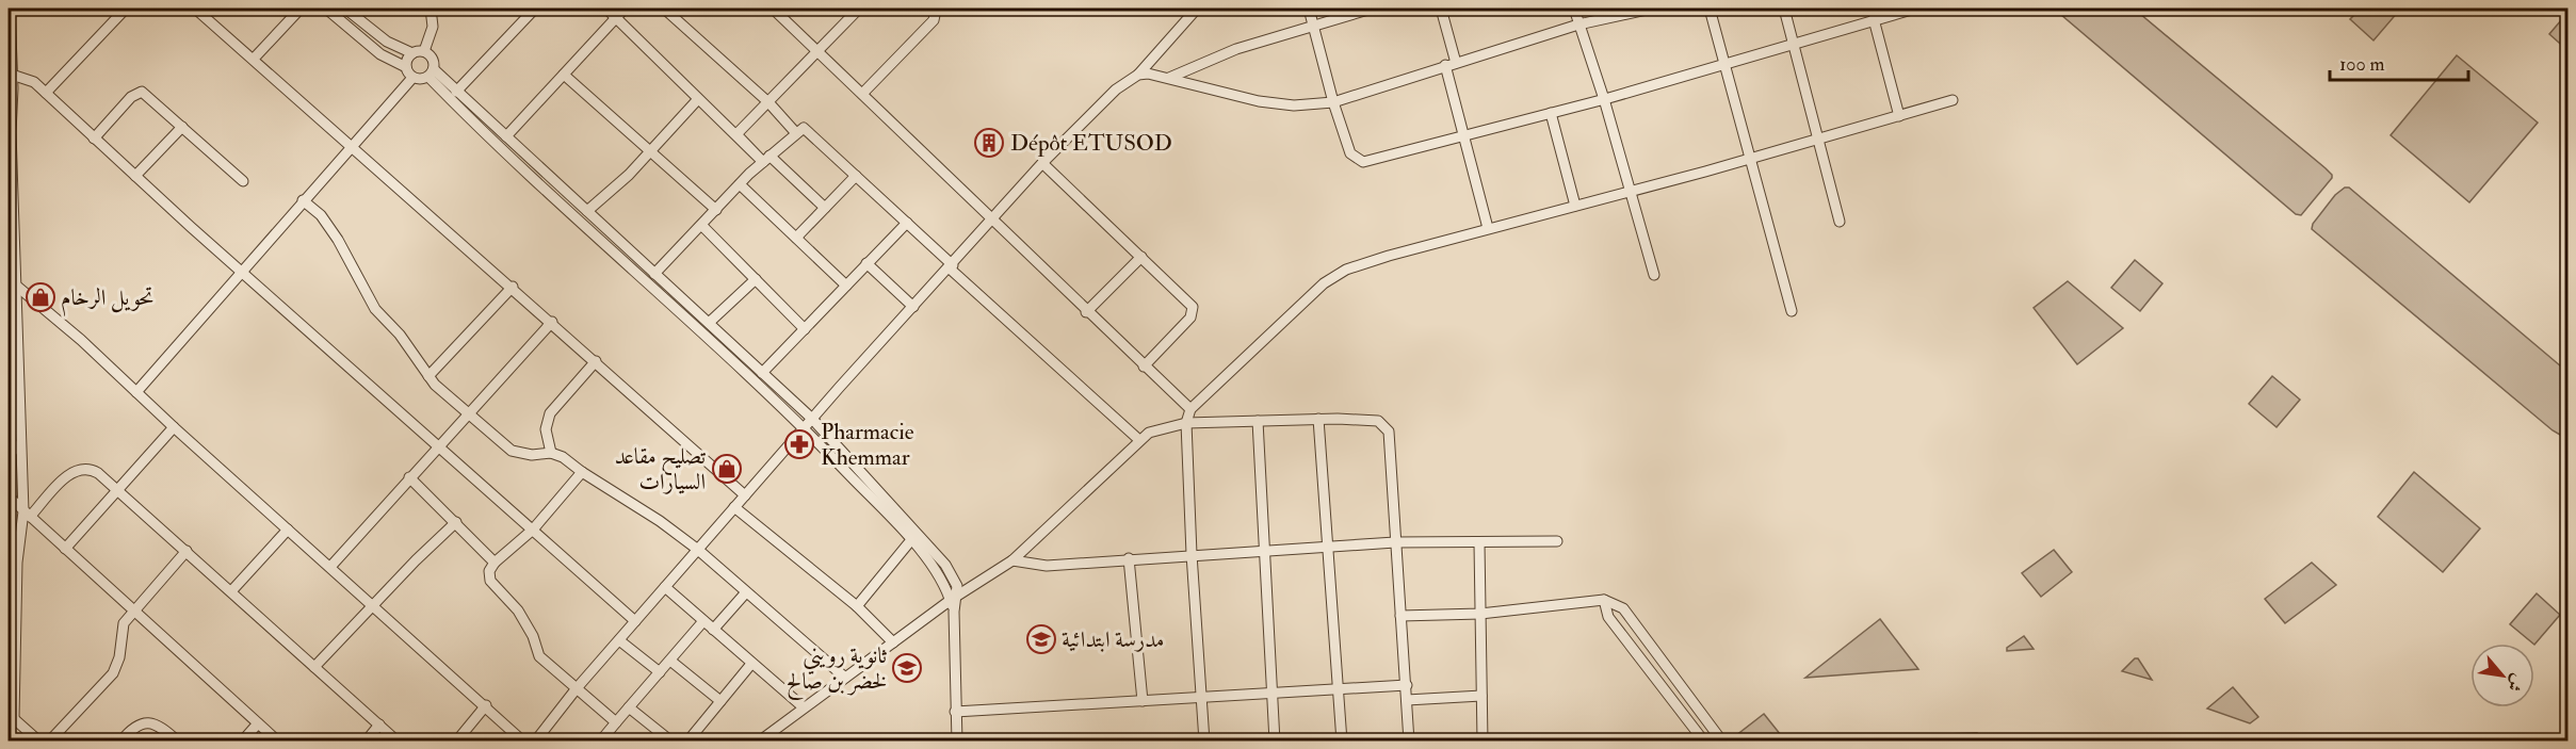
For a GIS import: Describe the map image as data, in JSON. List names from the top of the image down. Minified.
{"places":{"building":["Dépôt ETUSOD"],"shop":["تحويل الرخام","تصليح مقاعد السيارات"],"pharmacy":["Pharmacie Khemmar"],"school or university":["مدرسة ابتدائية","ثانوية رويني لخضر بن صالح"]},"scale_bar":"100 m","north":"bottom right"}
